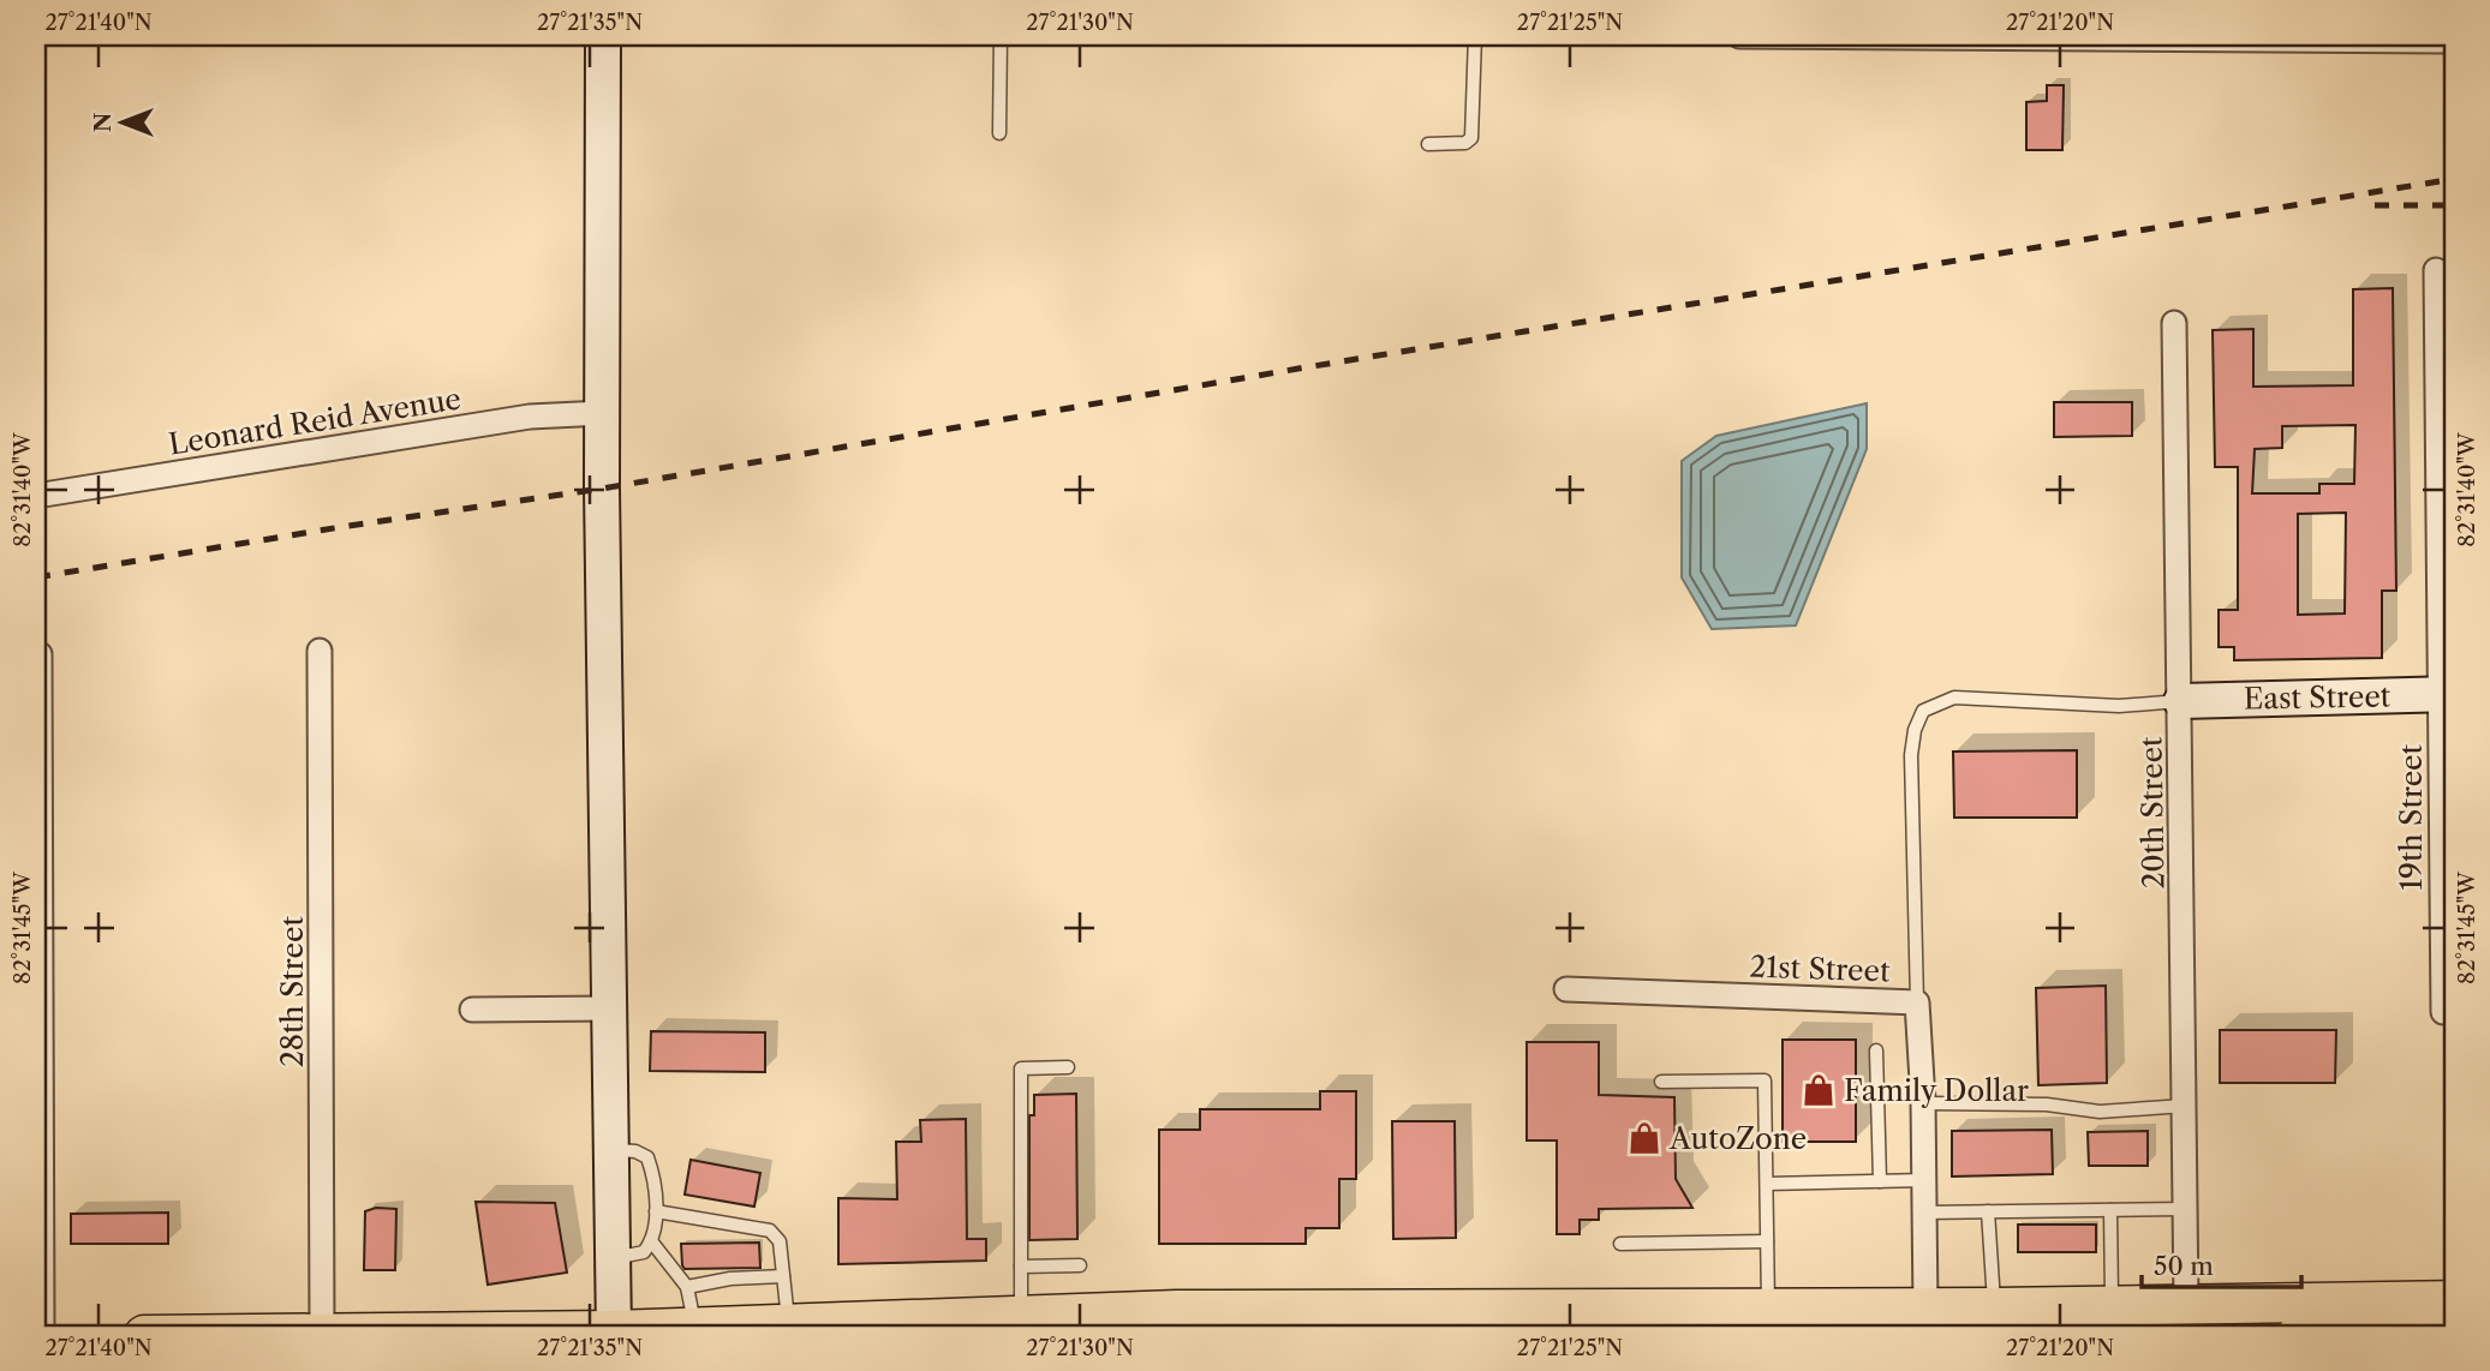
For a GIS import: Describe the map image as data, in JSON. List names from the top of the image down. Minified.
{"streets":{"street":["Leonard Reid Avenue","East Street","20th Street","19th Street","21st Street","28th Street"]},"crossings":[["East Street","20th Street"],["East Street","19th Street"]],"places":{"shop":["Family Dollar","AutoZone"]},"scale_bar":"50 m","north":"left","coordinates":["27°21'40\"N","27°21'35\"N","27°21'30\"N","27°21'25\"N","27°21'20\"N","82°31'40\"W","82°31'45\"W"]}
